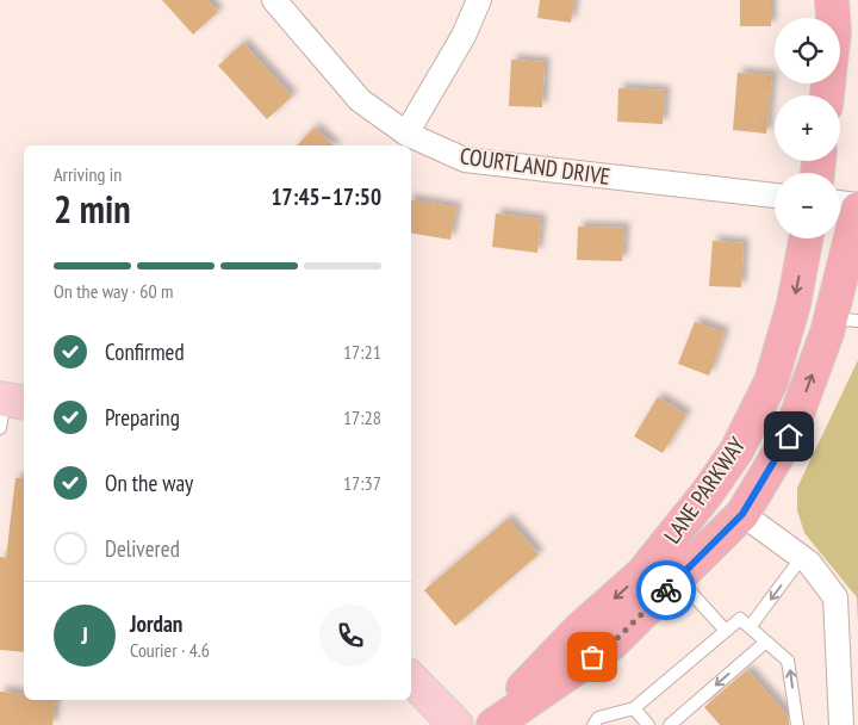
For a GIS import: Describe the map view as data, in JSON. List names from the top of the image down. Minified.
{"streets":{"highway":["LANE PARKWAY"],"street":["COURTLAND DRIVE"]},"page":{"map_buttons":["+","−"],"heading":["2 min","Arriving in","17:45–17:50"],"panel":["Jordan","Courier · 4.6"],"bar":"On the way · 60 m","list":[["Confirmed","17:21"],["Preparing","17:28"],["On the way","17:37"],"Delivered"],"round":"J"}}
